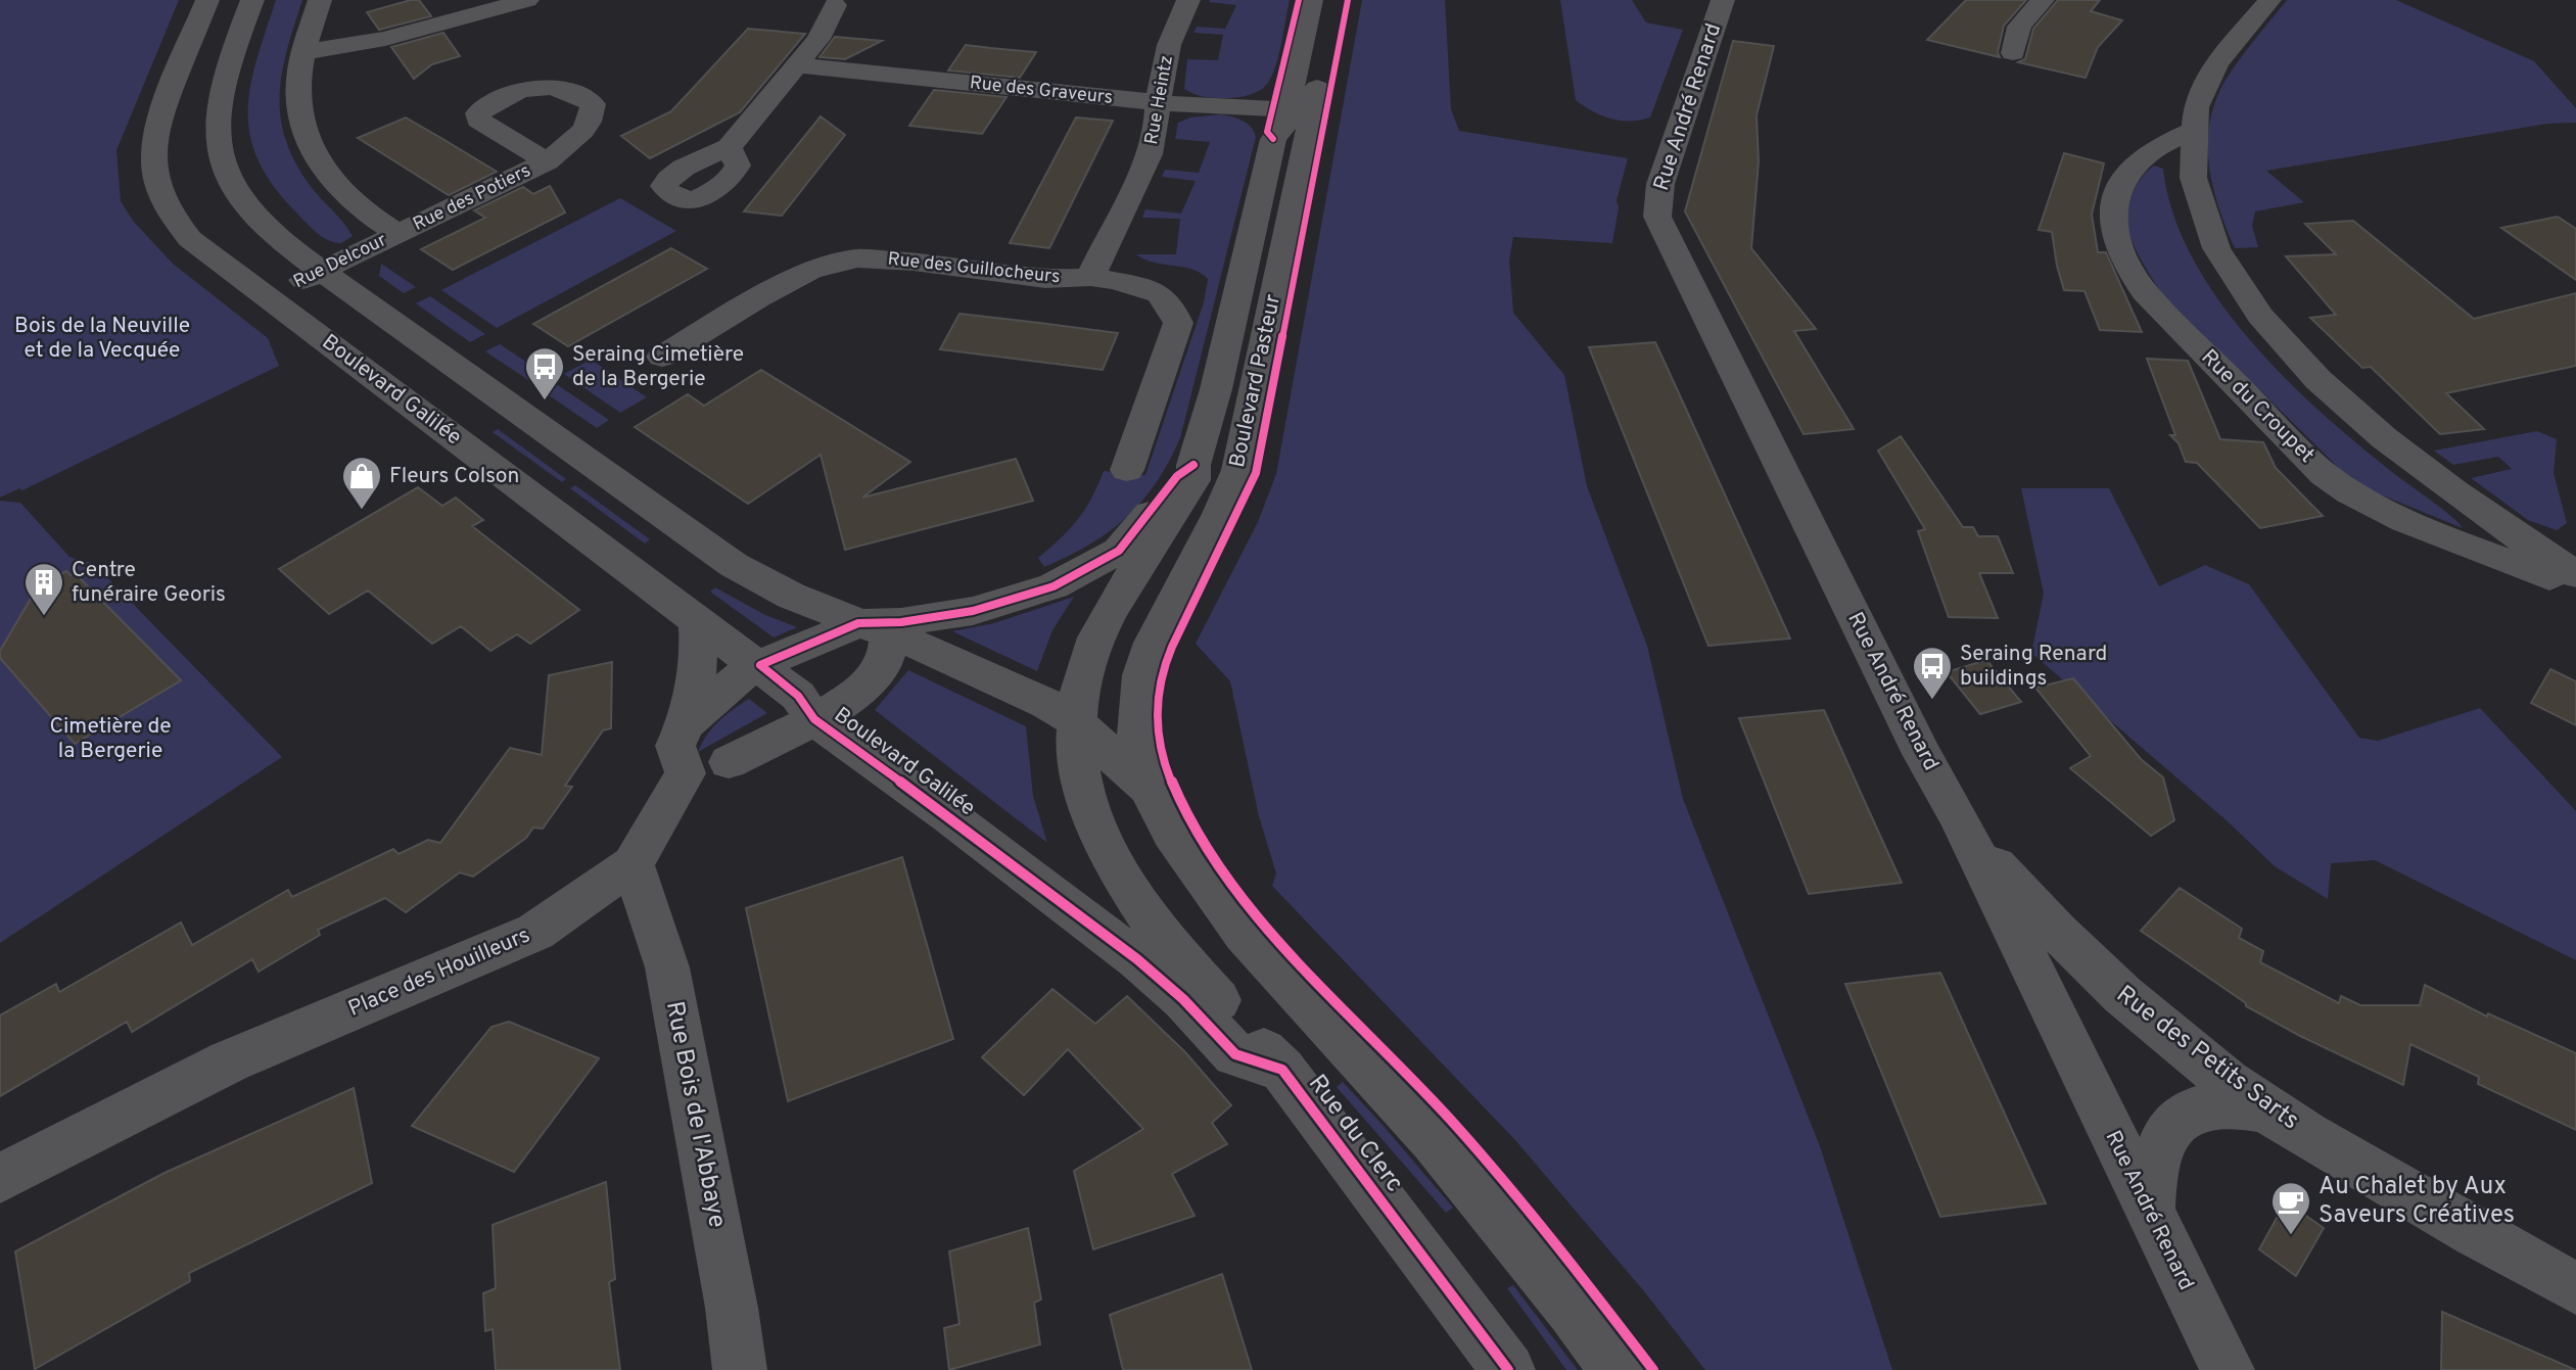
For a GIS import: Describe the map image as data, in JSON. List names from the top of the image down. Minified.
{"streets":{"street":["Rue des Graveurs","Rue Heintz","Rue André Renard","Rue des Potiers","Rue Delcour","Rue des Guillocheurs","Boulevard Pasteur","Boulevard Galilée","Rue du Croupet","Place des Houilleurs","Rue des Petits Sarts","Rue Bois de l'Abbaye","Rue du Clerc"]},"crossings":[["Rue des Graveurs","Rue Heintz"],["Rue des Graveurs","Boulevard Pasteur"],["Rue Heintz","Rue des Guillocheurs"],["Rue André Renard","Rue des Petits Sarts"],["Rue des Potiers","Rue Delcour"],["Rue Delcour","Boulevard Galilée"],["Boulevard Pasteur","Rue du Clerc"],["Boulevard Galilée","Rue du Clerc"],["Place des Houilleurs","Rue Bois de l'Abbaye"]],"parks":["Bois de la Neuville et de la Vecquée","Cimetière de la Bergerie"],"places":{"bus stop":["Seraing Cimetière de la Bergerie","Seraing Renard buildings"],"shop":["Fleurs Colson"],"building":["Centre funéraire Georis"],"cafe":["Au Chalet by Aux Saveurs Créatives"]}}
